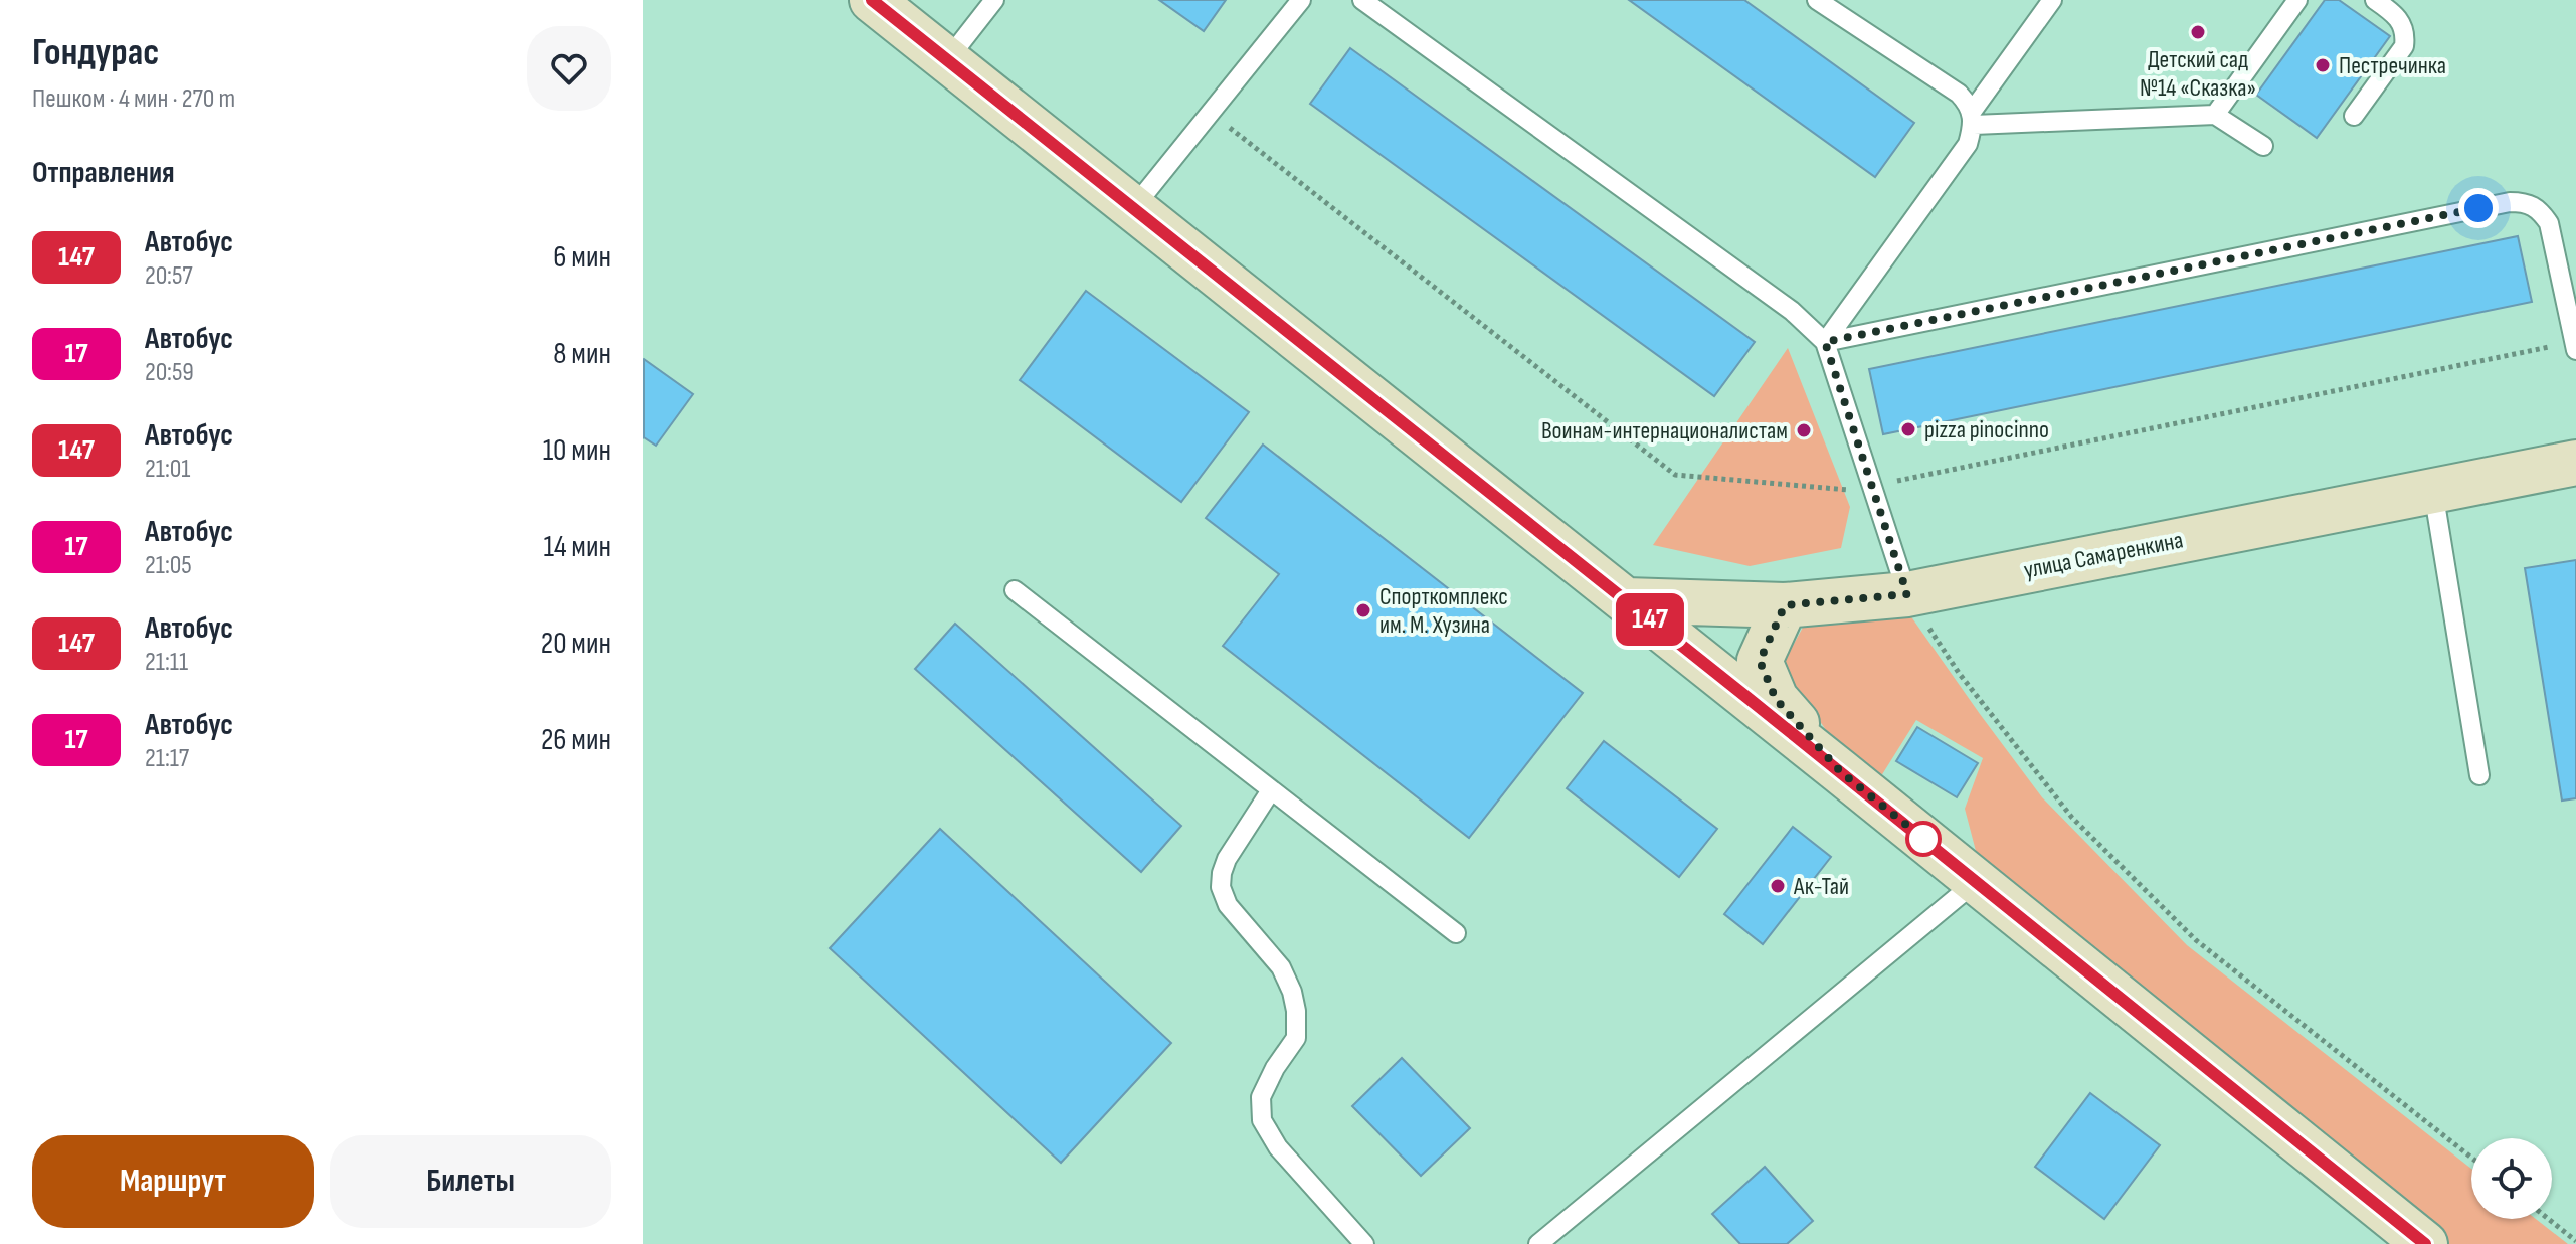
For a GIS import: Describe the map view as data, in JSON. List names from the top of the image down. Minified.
{"streets":{"main road":["улица Самаренкина"]},"places":["Детский сад №14 «Сказка»","Пестречинка","pizza pinocinno","Воинам-интернационалистам","Спорткомплекс им. М. Хузина","Ак-Тай"],"lines":["bus line 147"],"page":{"heading":[["Гондурас","Пешком · 4 мин · 270 m"],"Отправления"],"on_map":"147","list":[{"mark":"147","name":"Автобус","note":"20:57","value":"6 мин"},{"mark":"17","name":"Автобус","note":"20:59","value":"8 мин"},{"mark":"147","name":"Автобус","note":"21:01","value":"10 мин"},{"mark":"17","name":"Автобус","note":"21:05","value":"14 мин"},{"mark":"147","name":"Автобус","note":"21:11","value":"20 мин"},{"mark":"17","name":"Автобус","note":"21:17","value":"26 мин"}],"buttons":["Маршрут","Билеты"]}}
